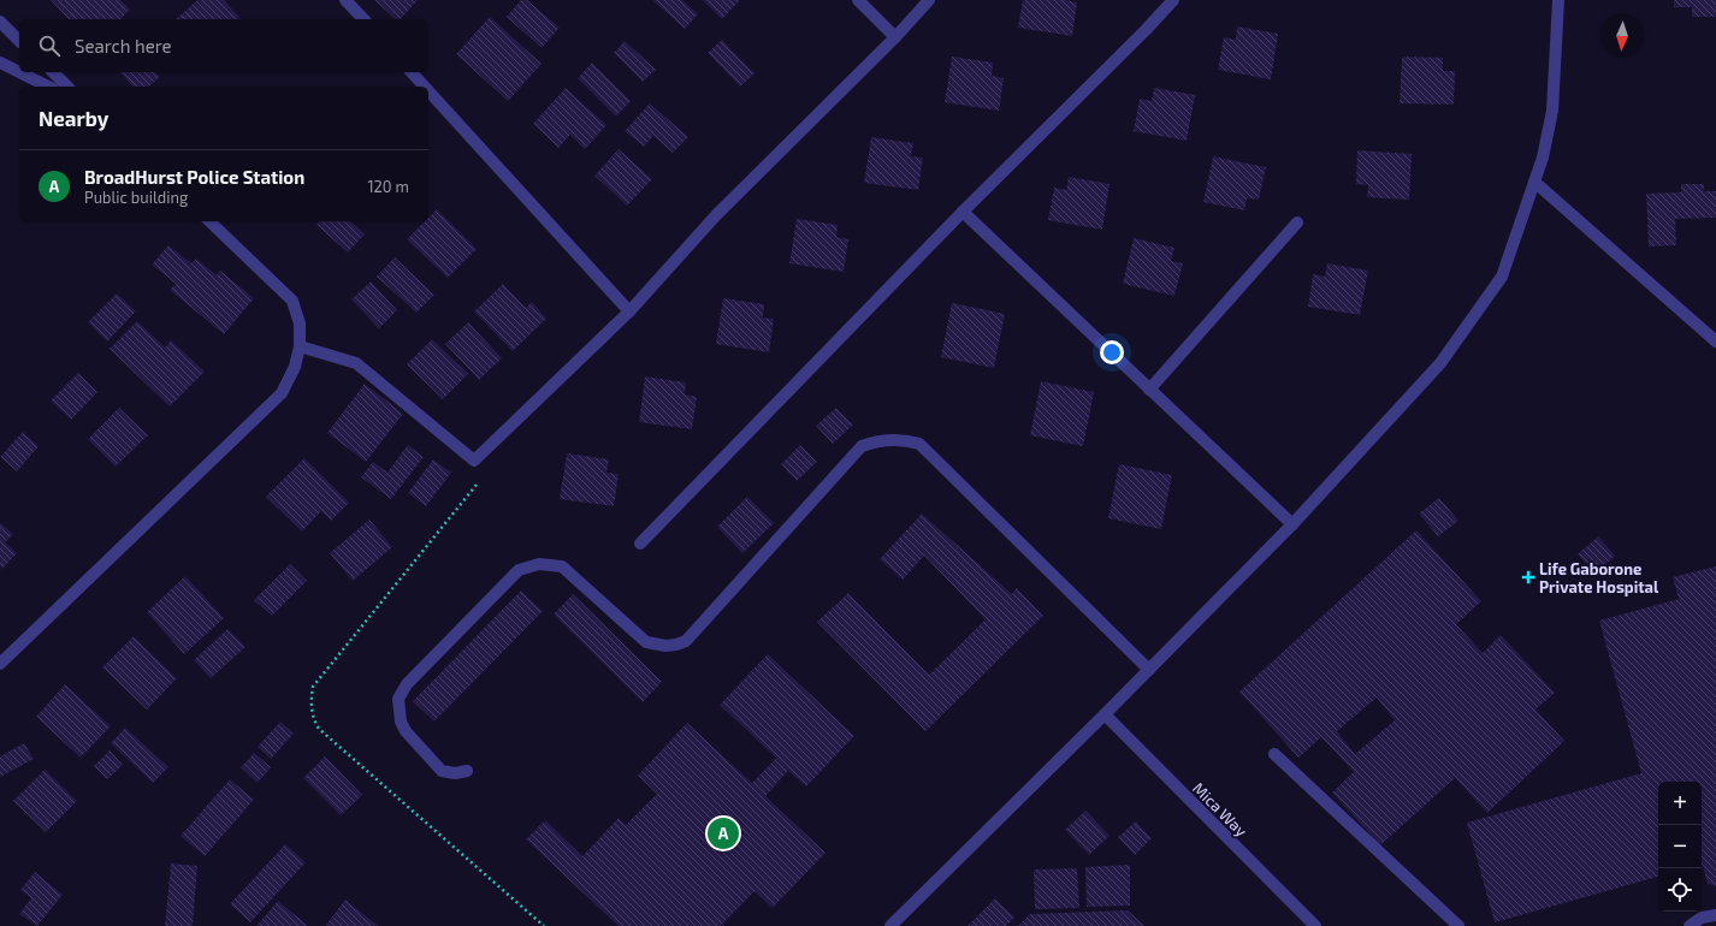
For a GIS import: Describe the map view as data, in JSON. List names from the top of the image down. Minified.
{"streets":{"street":["Mica Way"]},"places":{"health":["Life Gaborone Private Hospital"]},"north":"bottom","page":{"search":"Search here","heading":"Nearby","list":[{"mark":"A","name":"BroadHurst Police Station","note":"Public building","value":"120 m"}],"map_buttons":["+","−"],"pins":"A"}}
